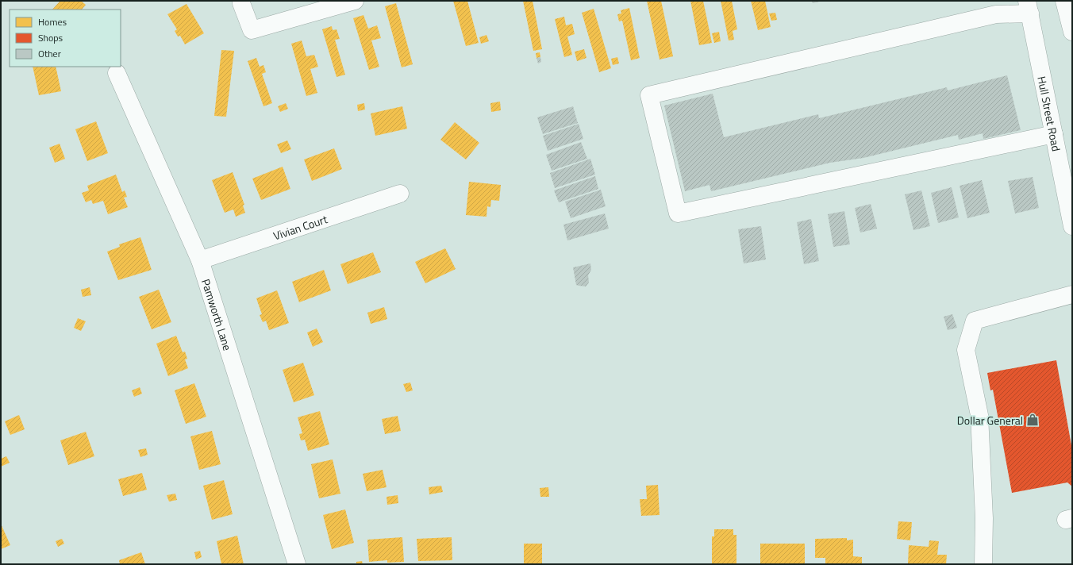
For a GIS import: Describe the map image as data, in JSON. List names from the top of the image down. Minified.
{"streets":{"street":["Hull Street Road","Vivian Court","Pamworth Lane"]},"crossings":[["Vivian Court","Pamworth Lane"]],"places":{"shop":["Dollar General"]},"legend":["Homes","Shops","Other"]}
